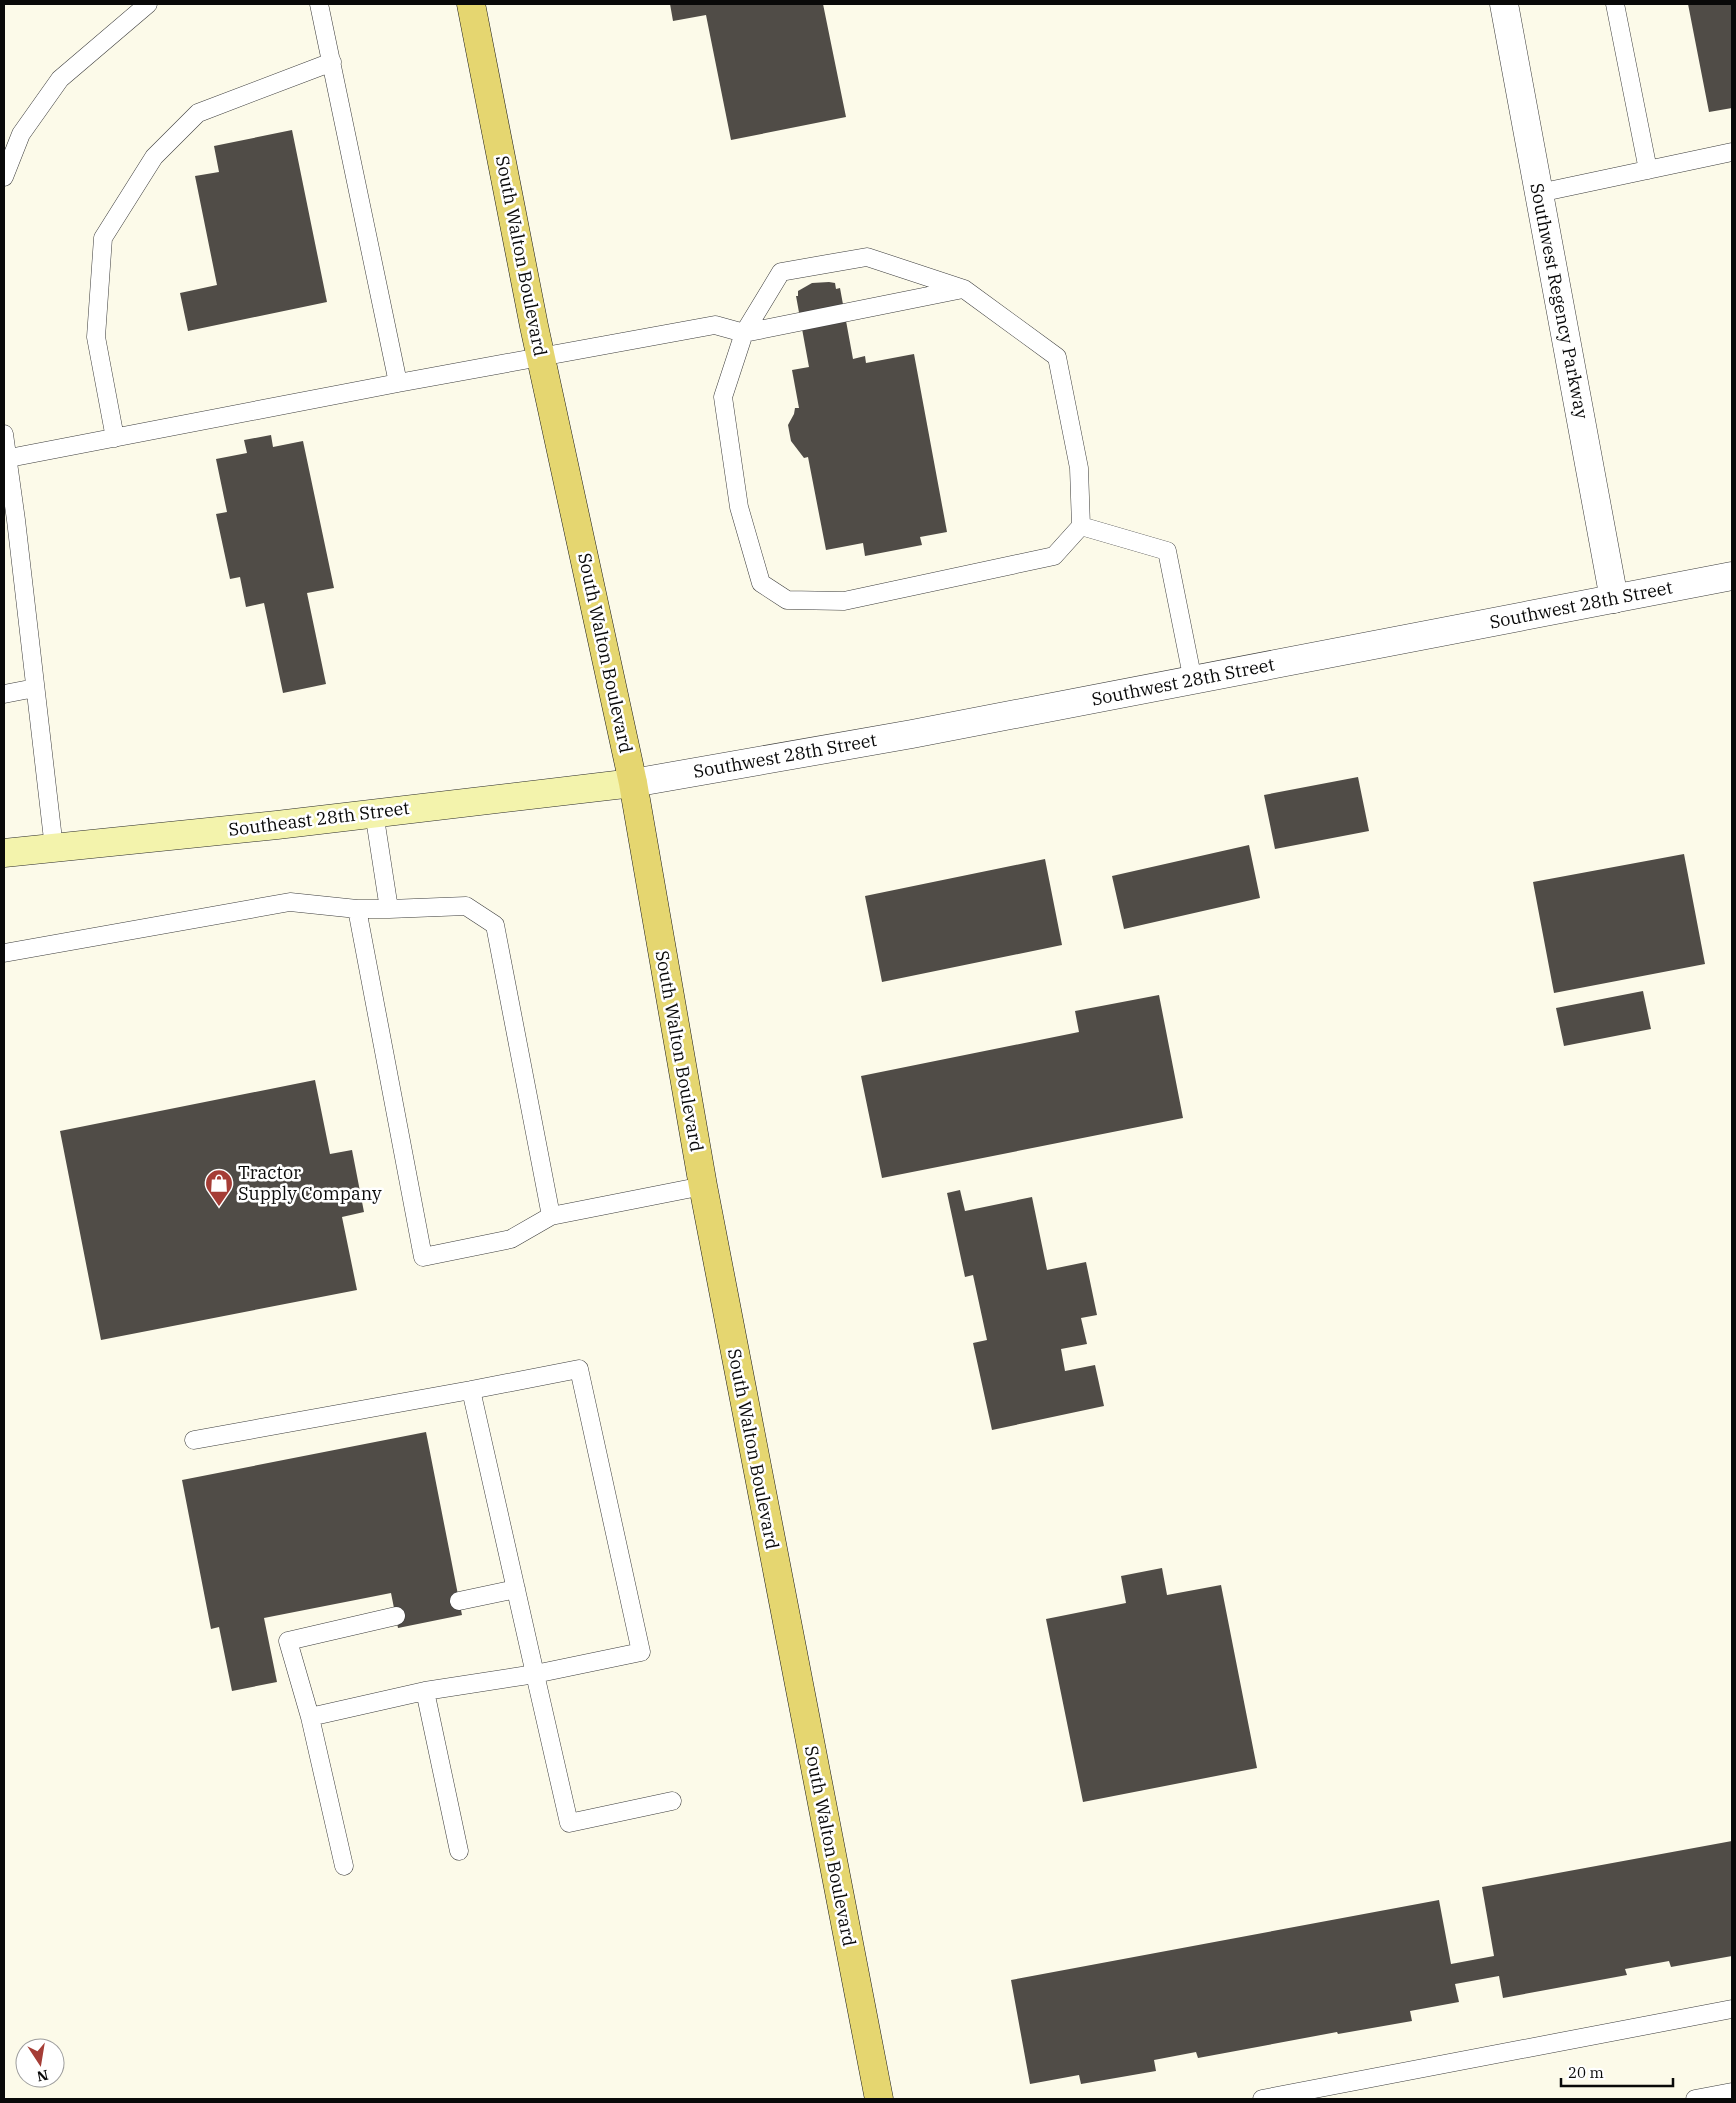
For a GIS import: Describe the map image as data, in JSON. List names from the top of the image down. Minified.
{"streets":{"main road":["South Walton Boulevard","Southeast 28th Street"],"street":["Southwest Regency Parkway","Southwest 28th Street"]},"crossings":[["South Walton Boulevard","Southwest 28th Street"],["South Walton Boulevard","Southeast 28th Street"],["Southwest Regency Parkway","Southwest 28th Street"],["Southwest 28th Street","Southeast 28th Street"]],"places":{"shop":["Tractor Supply Company"]},"scale_bar":"20 m","north":"bottom"}
